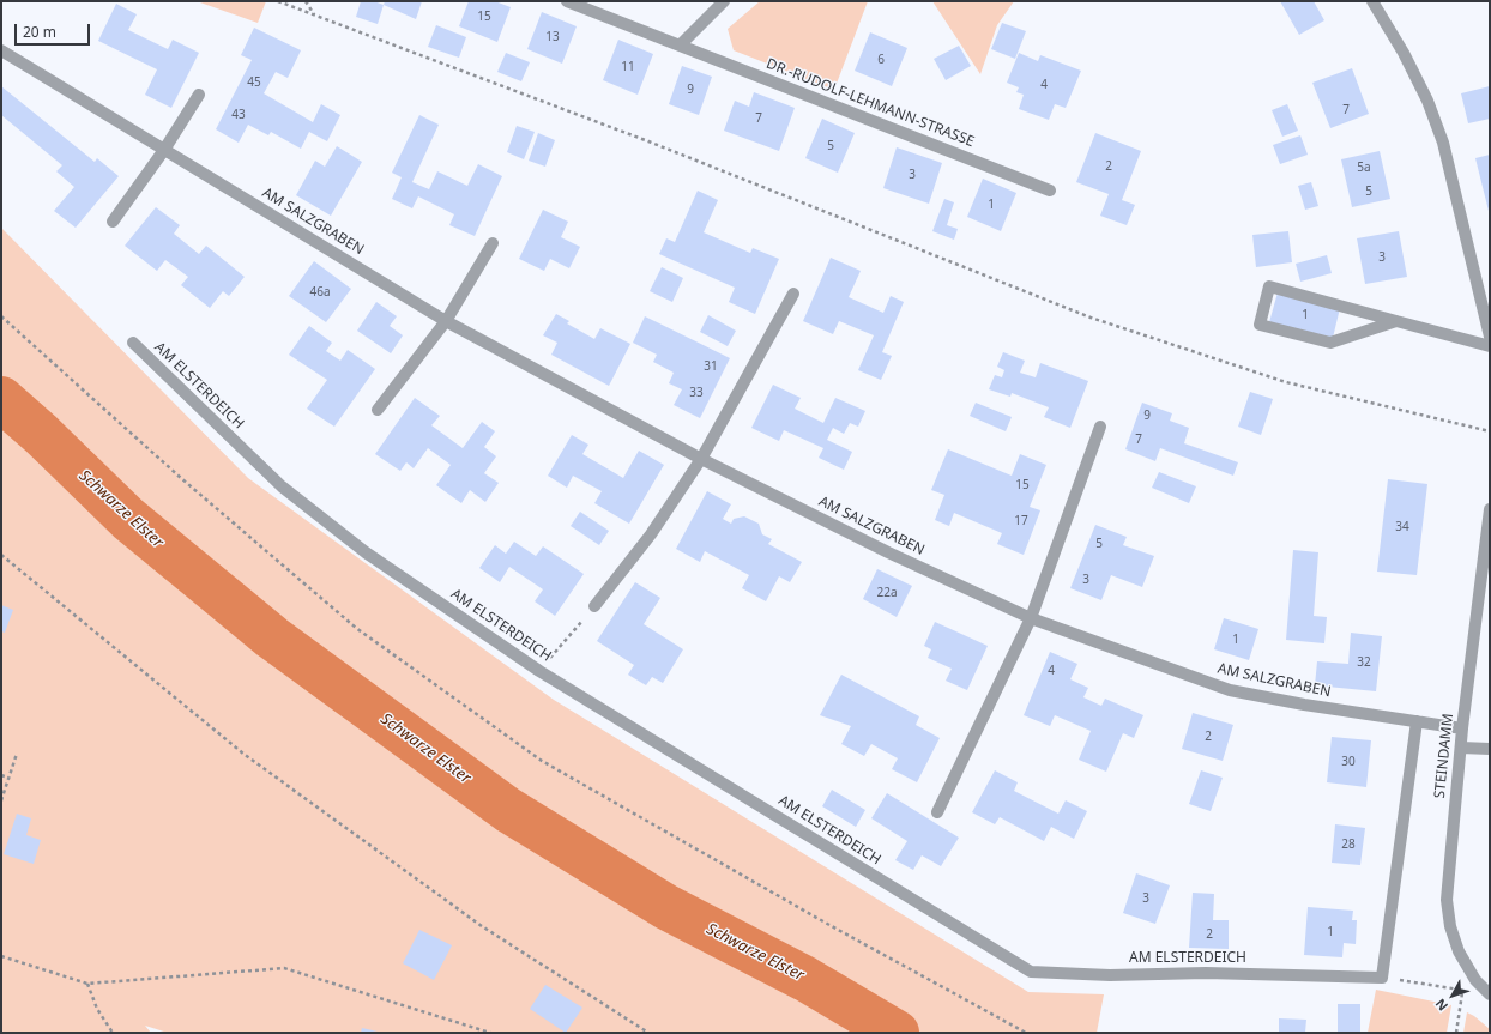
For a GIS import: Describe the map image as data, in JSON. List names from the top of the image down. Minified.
{"streets":{"street":["DR.-RUDOLF-LEHMANN-STRASSE","AM SALZGRABEN","AM ELSTERDEICH","STEINDAMM"]},"crossings":[["AM SALZGRABEN","STEINDAMM"]],"water":["Schwarze Elster"],"house_numbers":["15","13","6","11","45","4","9","7","43","7","5","2","5a","3","5","1","3","46a","1","31","33","9","7","15","17","34","5","3","22a","1","32","4","2","30","28","3","1","2"],"scale_bar":"20 m","north":"bottom left"}
